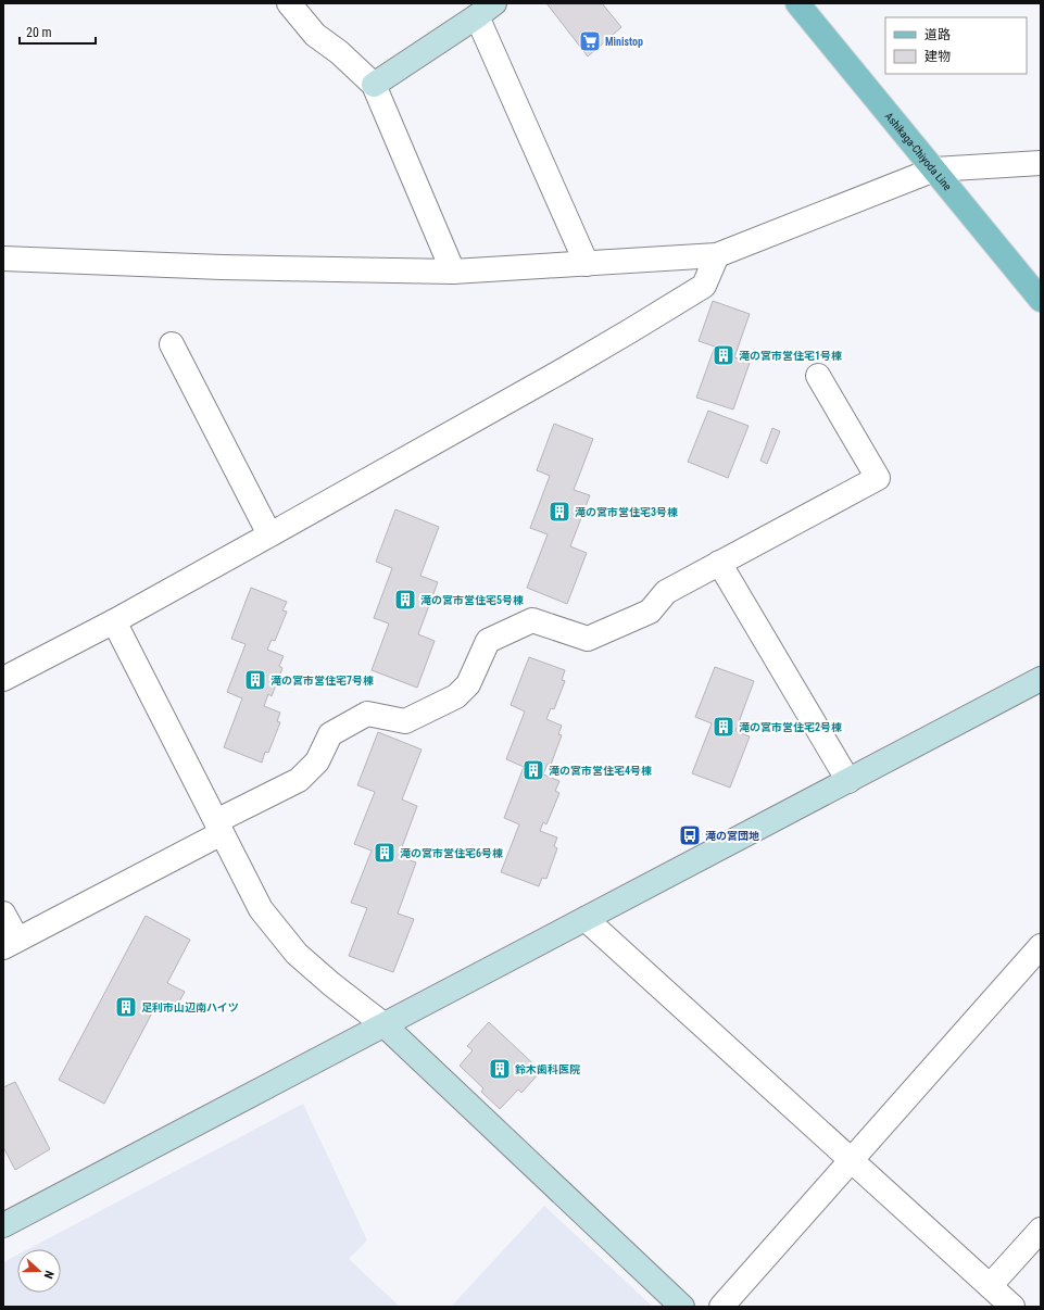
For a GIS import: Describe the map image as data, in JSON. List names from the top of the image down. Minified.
{"streets":{"main road":["Ashikaga-Chiyoda Line"]},"places":{"supermarket":["Ministop"],"building":["滝の宮市営住宅1号棟","滝の宮市営住宅3号棟","滝の宮市営住宅5号棟","滝の宮市営住宅7号棟","滝の宮市営住宅2号棟","滝の宮市営住宅4号棟","滝の宮市営住宅6号棟","足利市山辺南ハイツ","鈴木歯科医院"],"bus stop":["滝の宮団地"]},"legend":["道路","建物"],"scale_bar":"20 m","north":"right"}
